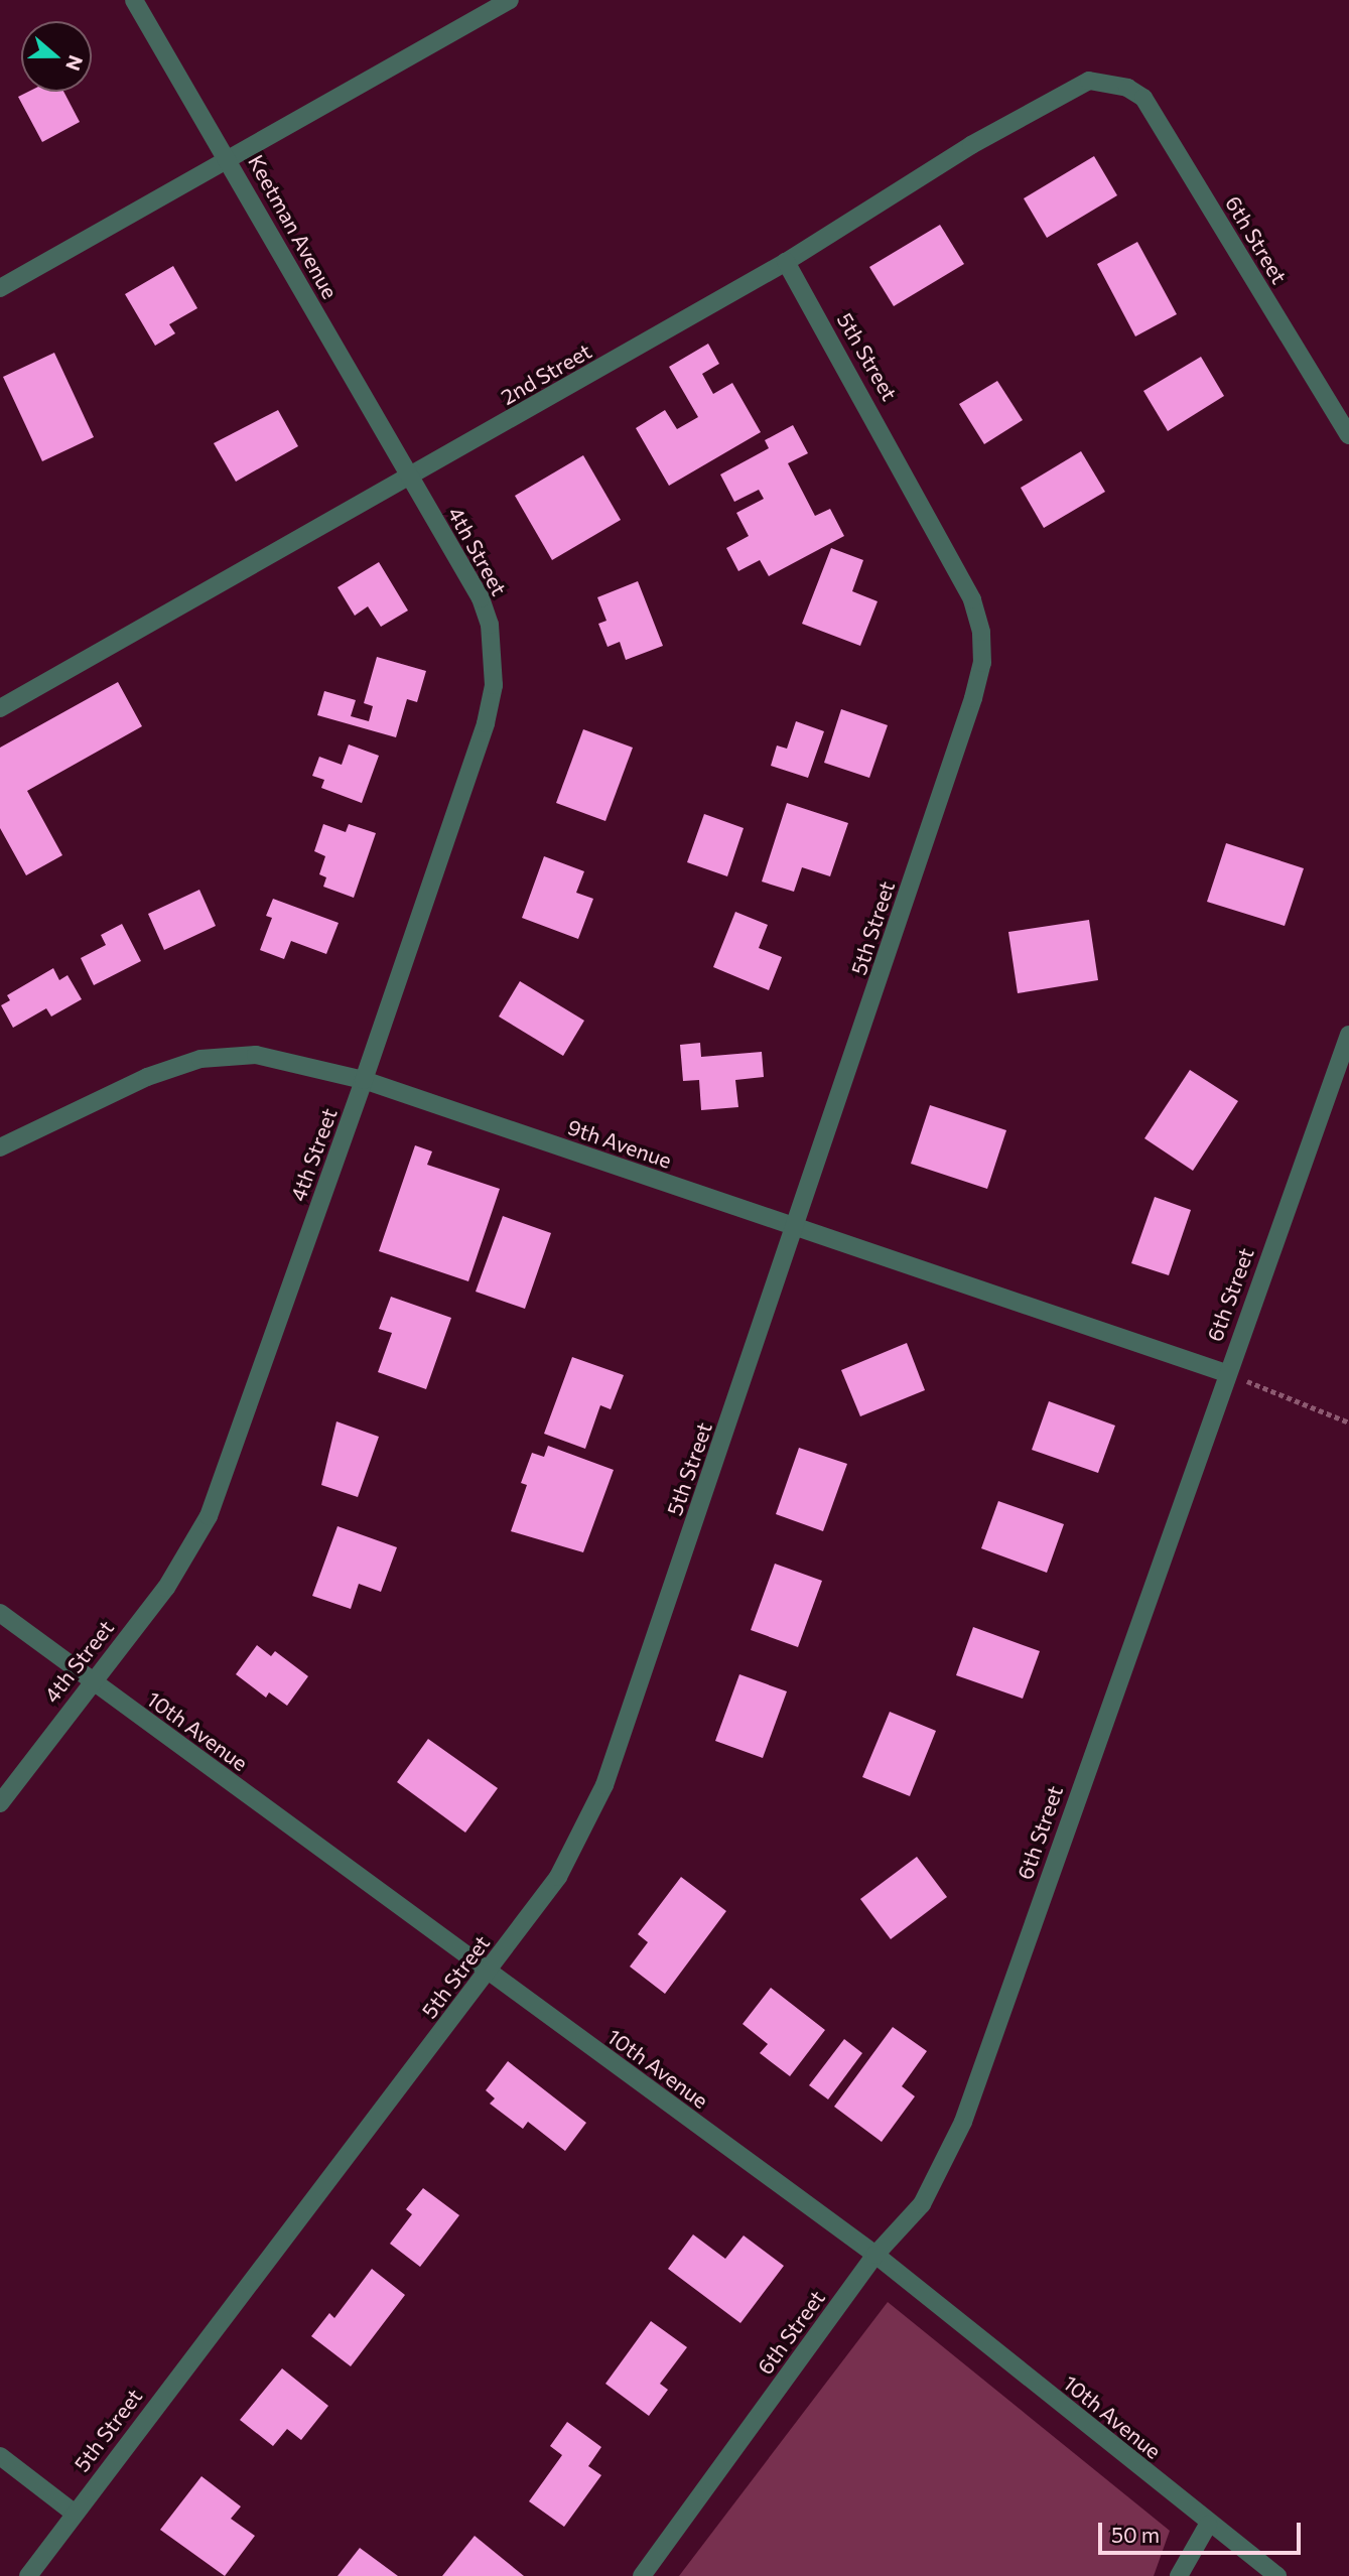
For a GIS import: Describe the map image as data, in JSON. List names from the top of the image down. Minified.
{"streets":{"street":["Keetman Avenue","6th Street","5th Street","2nd Street","4th Street","9th Avenue","10th Avenue"]},"crossings":[["Keetman Avenue","2nd Street"],["Keetman Avenue","4th Street"],["6th Street","2nd Street"],["6th Street","9th Avenue"],["6th Street","10th Avenue"],["5th Street","2nd Street"],["5th Street","9th Avenue"],["5th Street","10th Avenue"],["2nd Street","4th Street"],["4th Street","9th Avenue"],["4th Street","10th Avenue"]],"scale_bar":"50 m","north":"right"}
